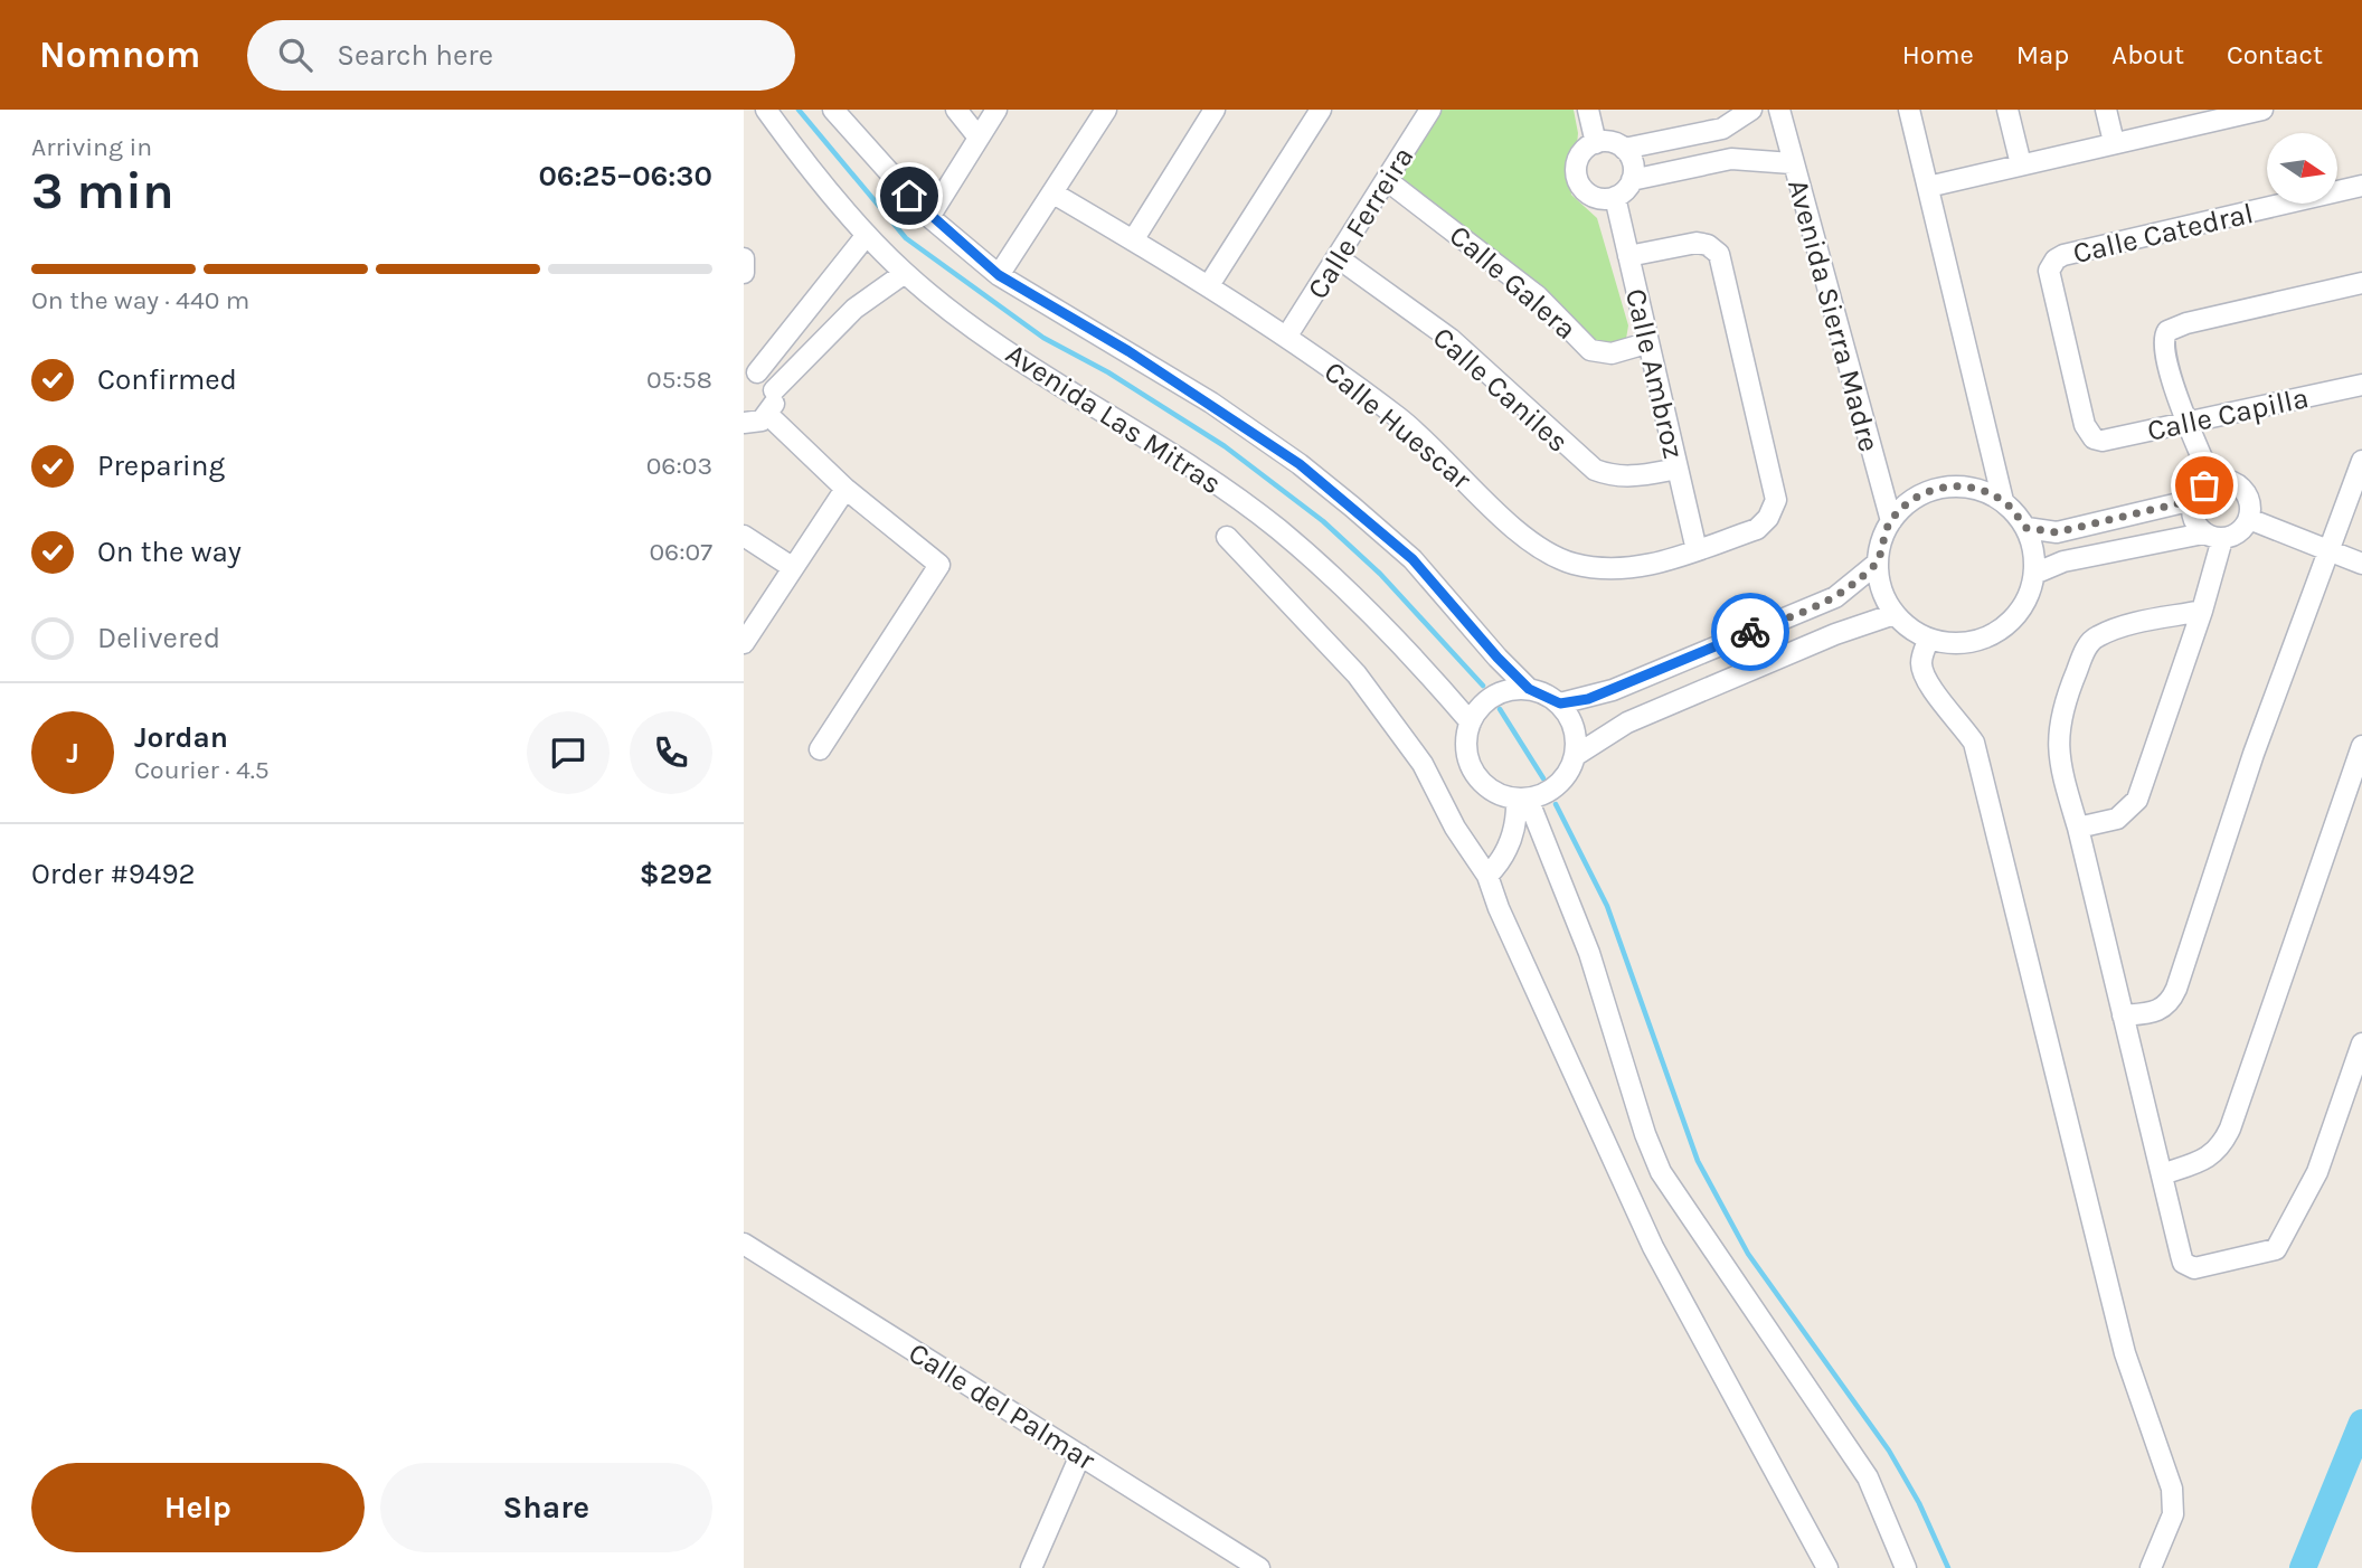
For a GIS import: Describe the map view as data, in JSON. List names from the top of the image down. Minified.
{"streets":{"street":["Calle Ferreira","Calle Catedral","Calle Galera","Avenida Sierra Madre","Calle Ambroz","Calle Caniles","Calle Capilla","Avenida Las Mitras","Calle Huescar","Calle del Palmar"]},"crossings":[["Calle Ferreira","Calle Galera"],["Calle Ferreira","Calle Caniles"],["Calle Ferreira","Calle Huescar"],["Calle Catedral","Calle Capilla"],["Calle Galera","Calle Ambroz"],["Calle Ambroz","Calle Caniles"],["Calle Ambroz","Calle Huescar"]],"north":"right","page":{"header":"Nomnom","search":"Search here","nav":["Home","Map","About","Contact"],"heading":["3 min","Arriving in","06:25–06:30"],"panel":["Jordan","Courier · 4.5","Order #9492","$292"],"bar":"On the way · 440 m","list":[["Confirmed","05:58"],["Preparing","06:03"],["On the way","06:07"],"Delivered"],"round":"J","buttons":["Help","Share"]}}
